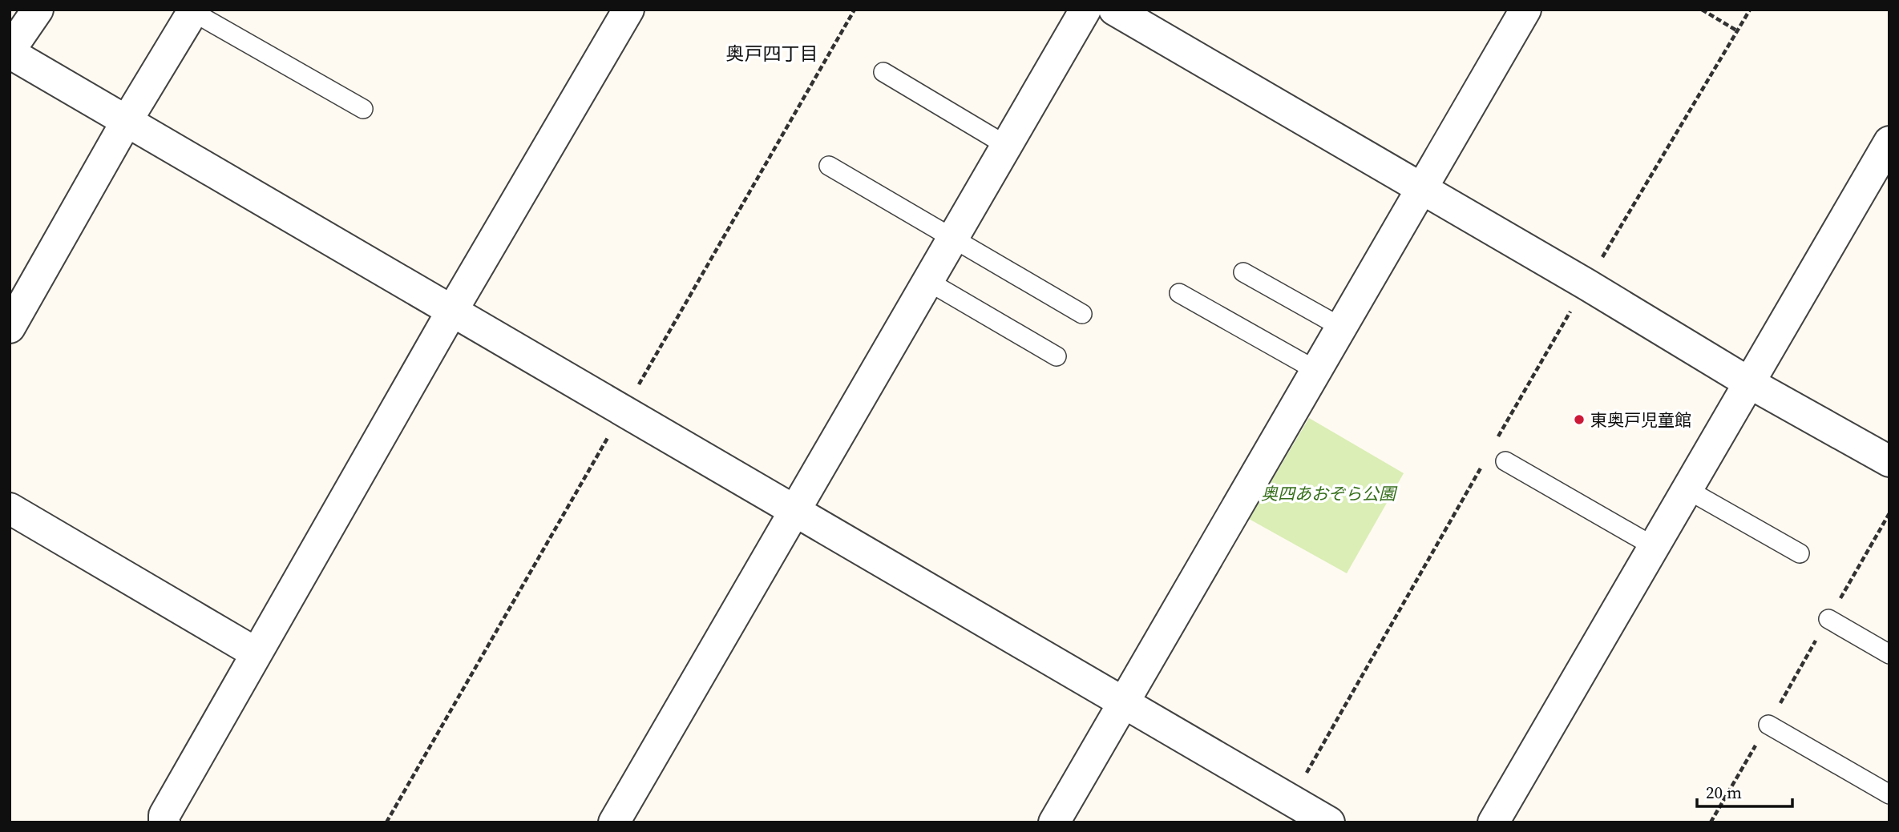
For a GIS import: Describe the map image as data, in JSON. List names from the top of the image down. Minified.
{"districts":["奥戸四丁目"],"parks":["奥四あおぞら公園"],"places":["東奥戸児童館"],"scale_bar":"20 m"}
